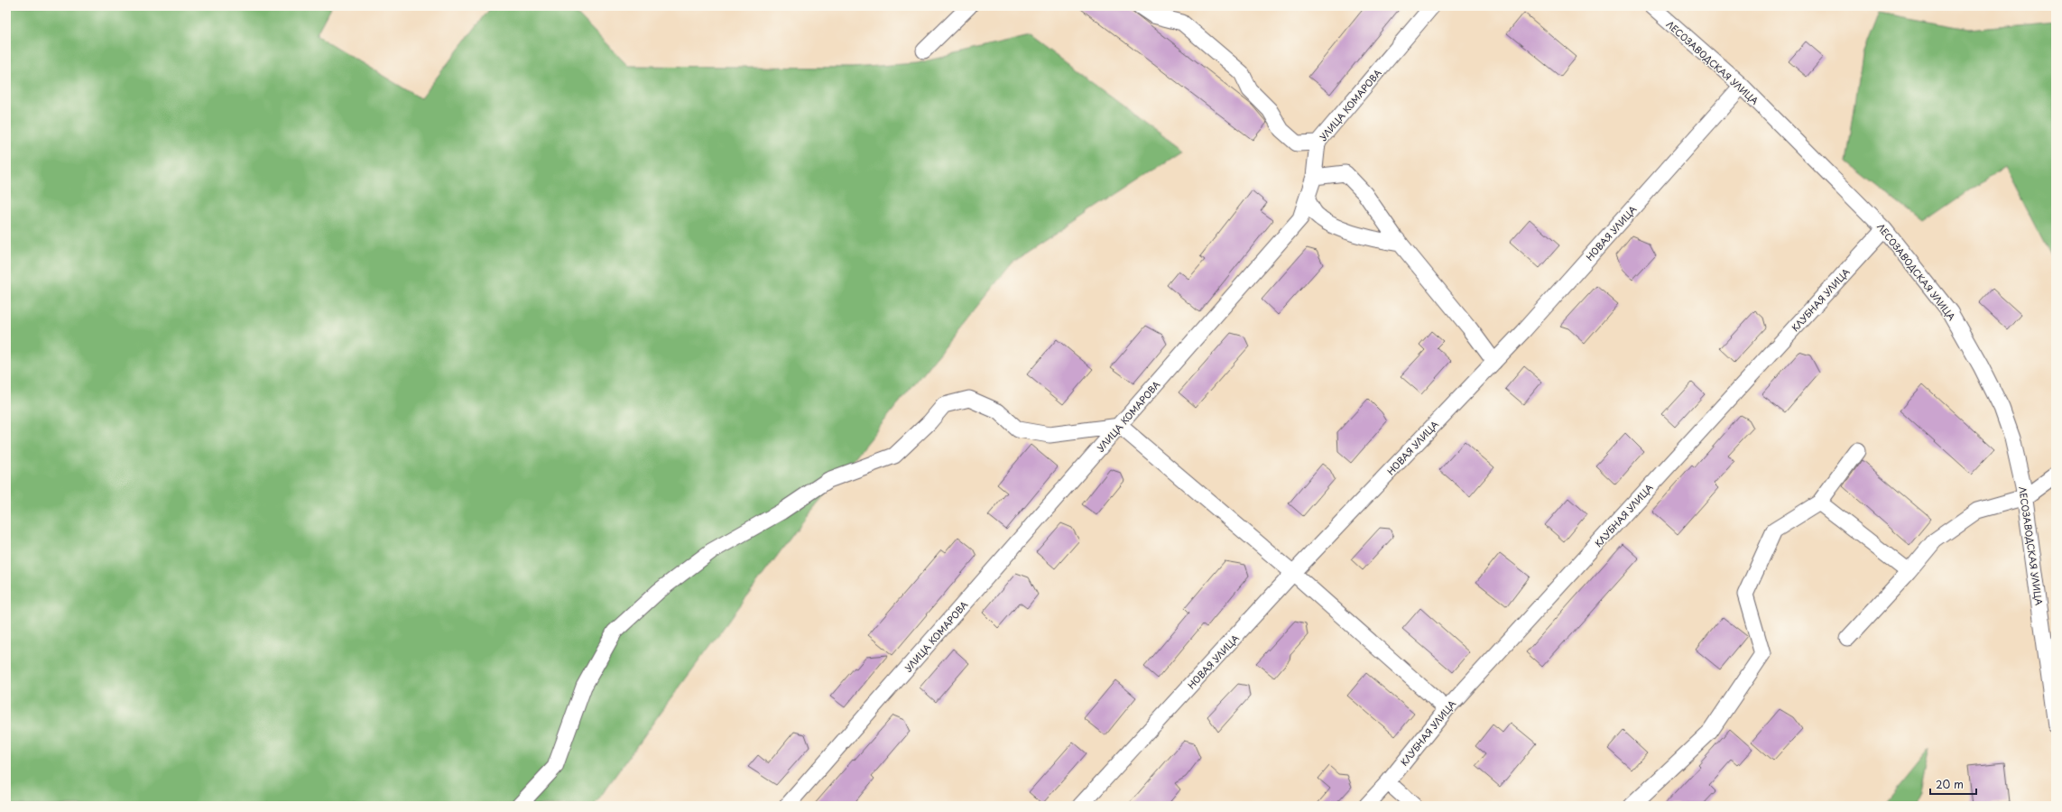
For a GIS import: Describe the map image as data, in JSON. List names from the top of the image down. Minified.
{"streets":{"street":["ЛЕСОЗАВОДСКАЯ УЛИЦА","УЛИЦА КОМАРОВА","НОВАЯ УЛИЦА","КЛУБНАЯ УЛИЦА"]},"crossings":[["ЛЕСОЗАВОДСКАЯ УЛИЦА","НОВАЯ УЛИЦА"],["ЛЕСОЗАВОДСКАЯ УЛИЦА","КЛУБНАЯ УЛИЦА"]],"scale_bar":"20 m"}
